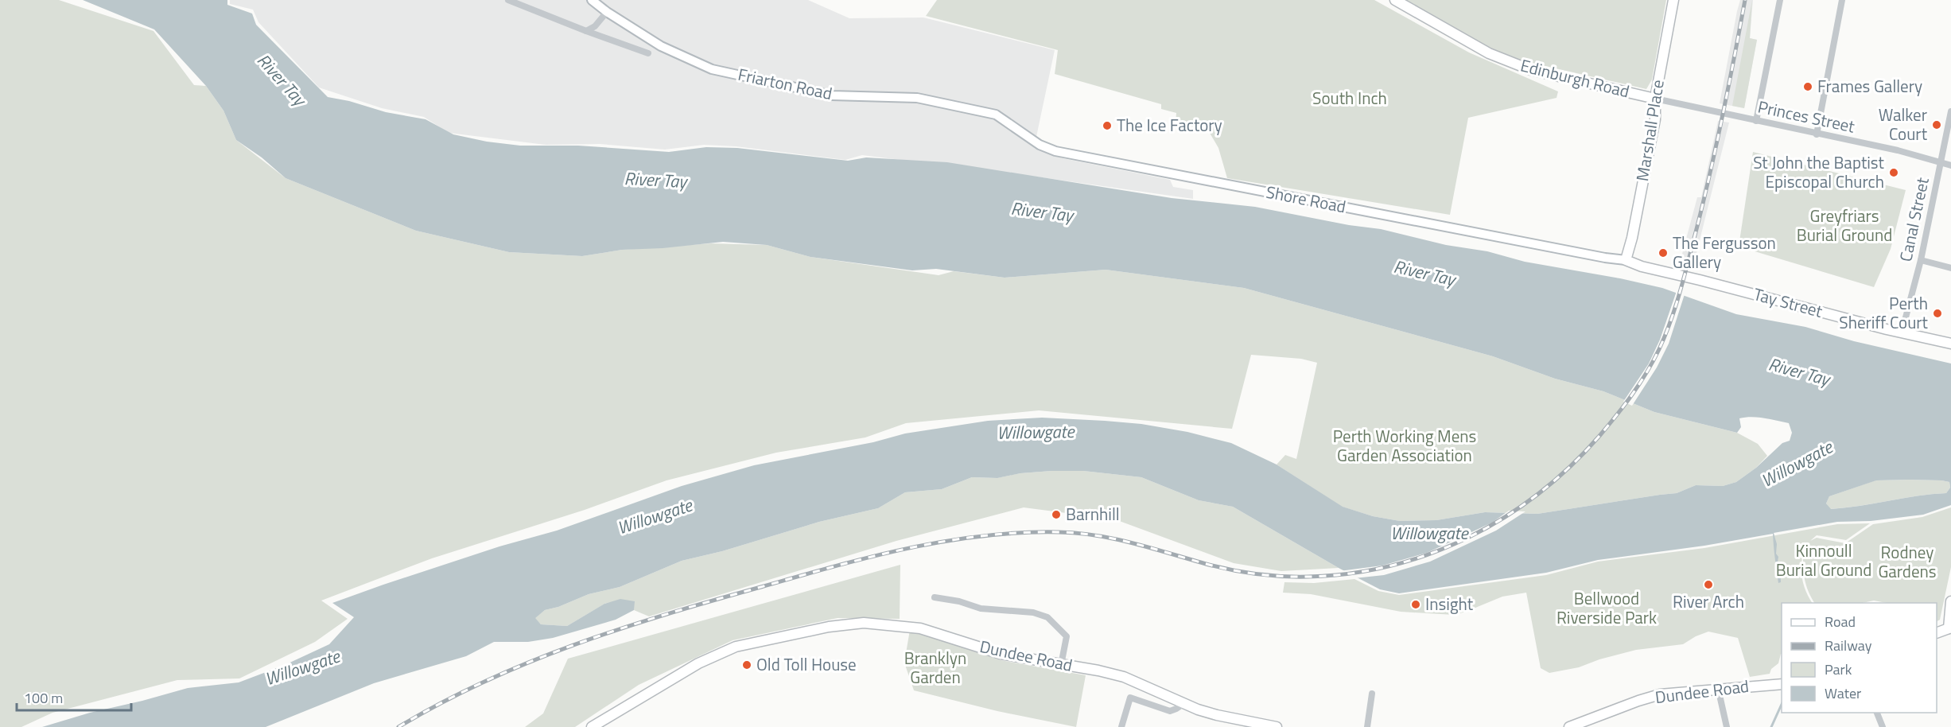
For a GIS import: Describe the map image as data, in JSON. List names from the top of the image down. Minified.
{"streets":{"main road":["Edinburgh Road","Marshall Place","Tay Street","Dundee Road"],"street":["Friarton Road","Princes Street","Shore Road","Canal Street"]},"crossings":[["Edinburgh Road","Princes Street"],["Edinburgh Road","Marshall Place"],["Friarton Road","Shore Road"],["Princes Street","Marshall Place"],["Princes Street","Canal Street"],["Marshall Place","Shore Road"],["Marshall Place","Tay Street"],["Shore Road","Tay Street"],["Canal Street","Tay Street"]],"water":["River Tay","Willowgate"],"parks":["South Inch","Greyfriars Burial Ground","Perth Working Mens Garden Association","Kinnoull Burial Ground","Rodney Gardens","Bellwood Riverside Park","Branklyn Garden"],"places":["Frames Gallery","Walker Court","The Ice Factory","St John the Baptist Episcopal Church","The Fergusson Gallery","Perth Sheriff Court","Barnhill","River Arch","Insight","Old Toll House"],"legend":["Road","Railway","Park","Water"],"scale_bar":"100 m"}
